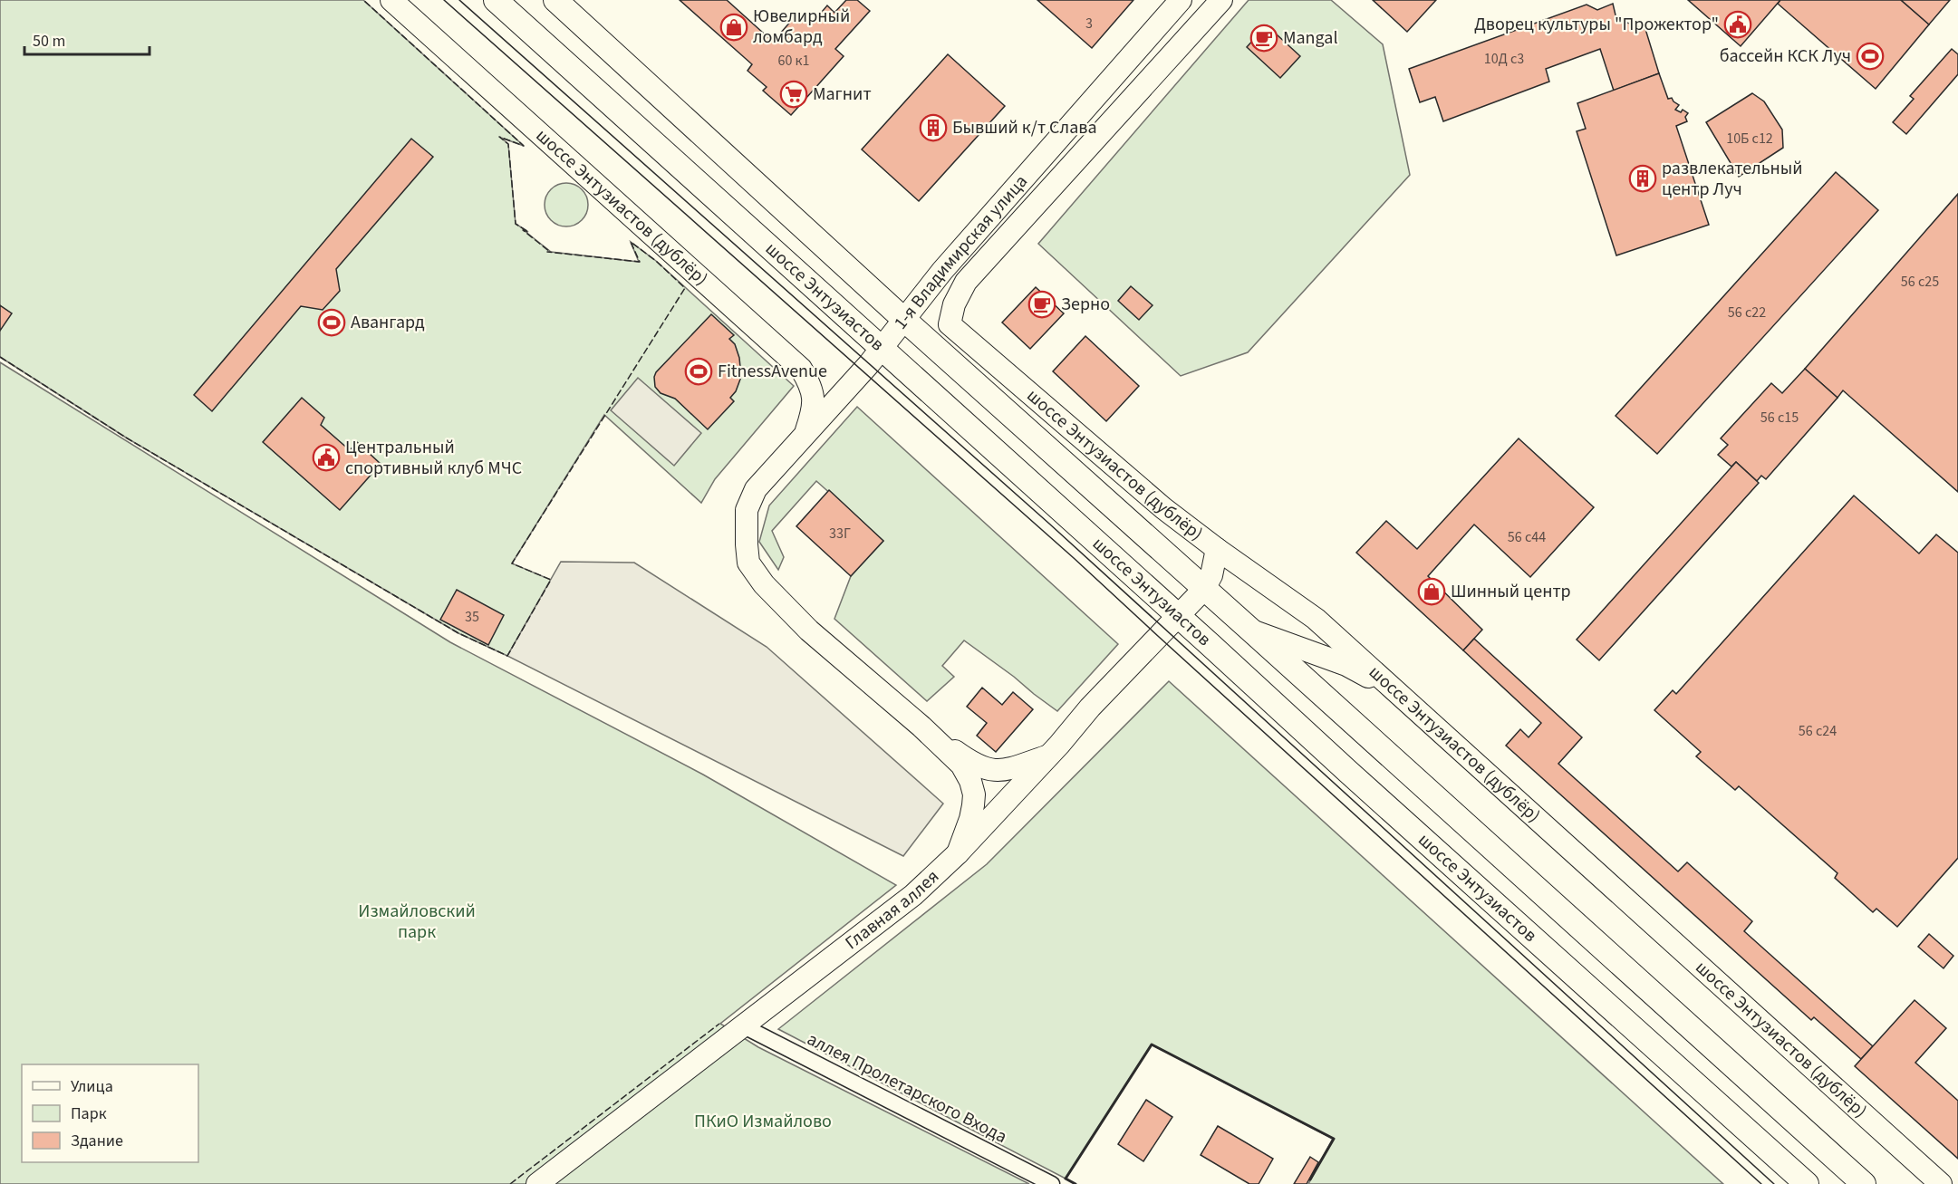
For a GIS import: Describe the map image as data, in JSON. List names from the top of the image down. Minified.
{"streets":{"main road":["шоссе Энтузиастов (дублёр)","1-я Владимирская улица","шоссе Энтузиастов","Главная аллея"],"street":["аллея Пролетарского Входа"]},"crossings":[["шоссе Энтузиастов (дублёр)","1-я Владимирская улица"],["1-я Владимирская улица","шоссе Энтузиастов"],["1-я Владимирская улица","Главная аллея"],["шоссе Энтузиастов","Главная аллея"],["Главная аллея","аллея Пролетарского Входа"]],"parks":["Измайловский парк","ПКиО Измайлово"],"places":{"public building":["Дворец культуры \"Прожектор\"","Центральный спортивный клуб МЧС"],"shop":["Ювелирный ломбард","Шинный центр"],"cafe":["Mangal","Зерно"],"sports":["бассейн КСК Луч","Авангард","FitnessAvenue"],"supermarket":["Магнит"],"building":["Бывший к/т Слава","развлекательный центр Луч"]},"house_numbers":["3","10Д с3","60 к1","10Б с12","56 с25","56 с22","56 с15","33Г","56 с44","35","56 с24"],"legend":["Улица","Парк","Здание"],"scale_bar":"50 m"}
